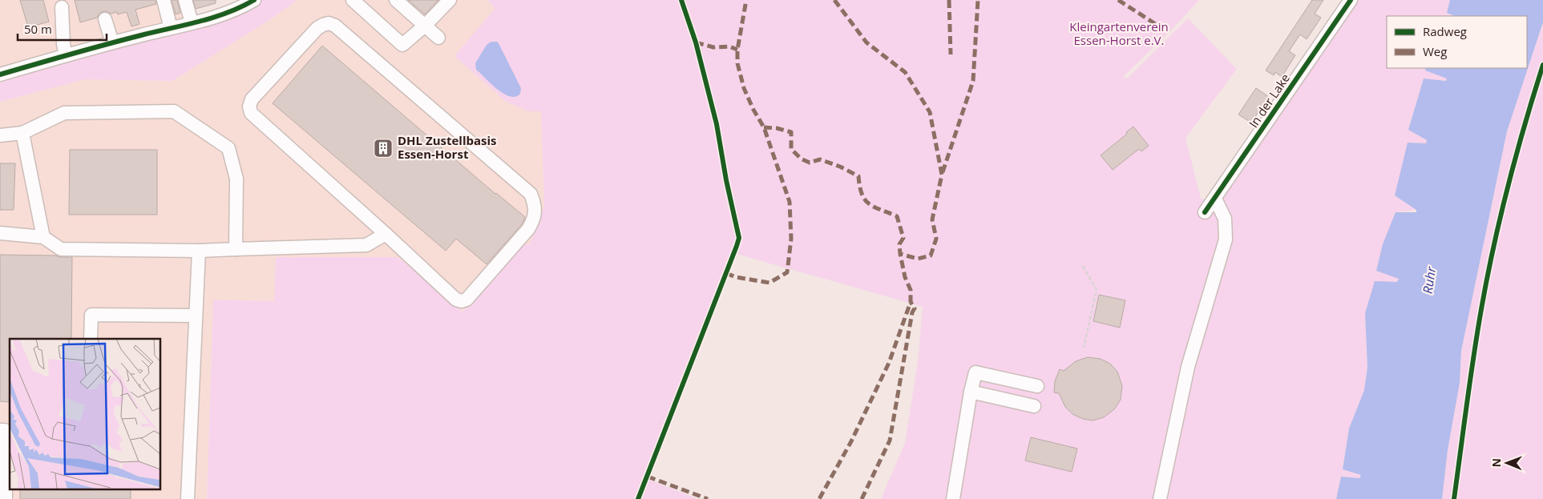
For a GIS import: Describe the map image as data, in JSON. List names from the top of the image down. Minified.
{"streets":{"street":["In der Lake"]},"water":["Ruhr"],"parks":["Kleingartenverein Essen-Horst e.V."],"places":{"building":["DHL Zustellbasis Essen-Horst"]},"legend":["Radweg","Weg"],"scale_bar":"50 m","north":"left"}
